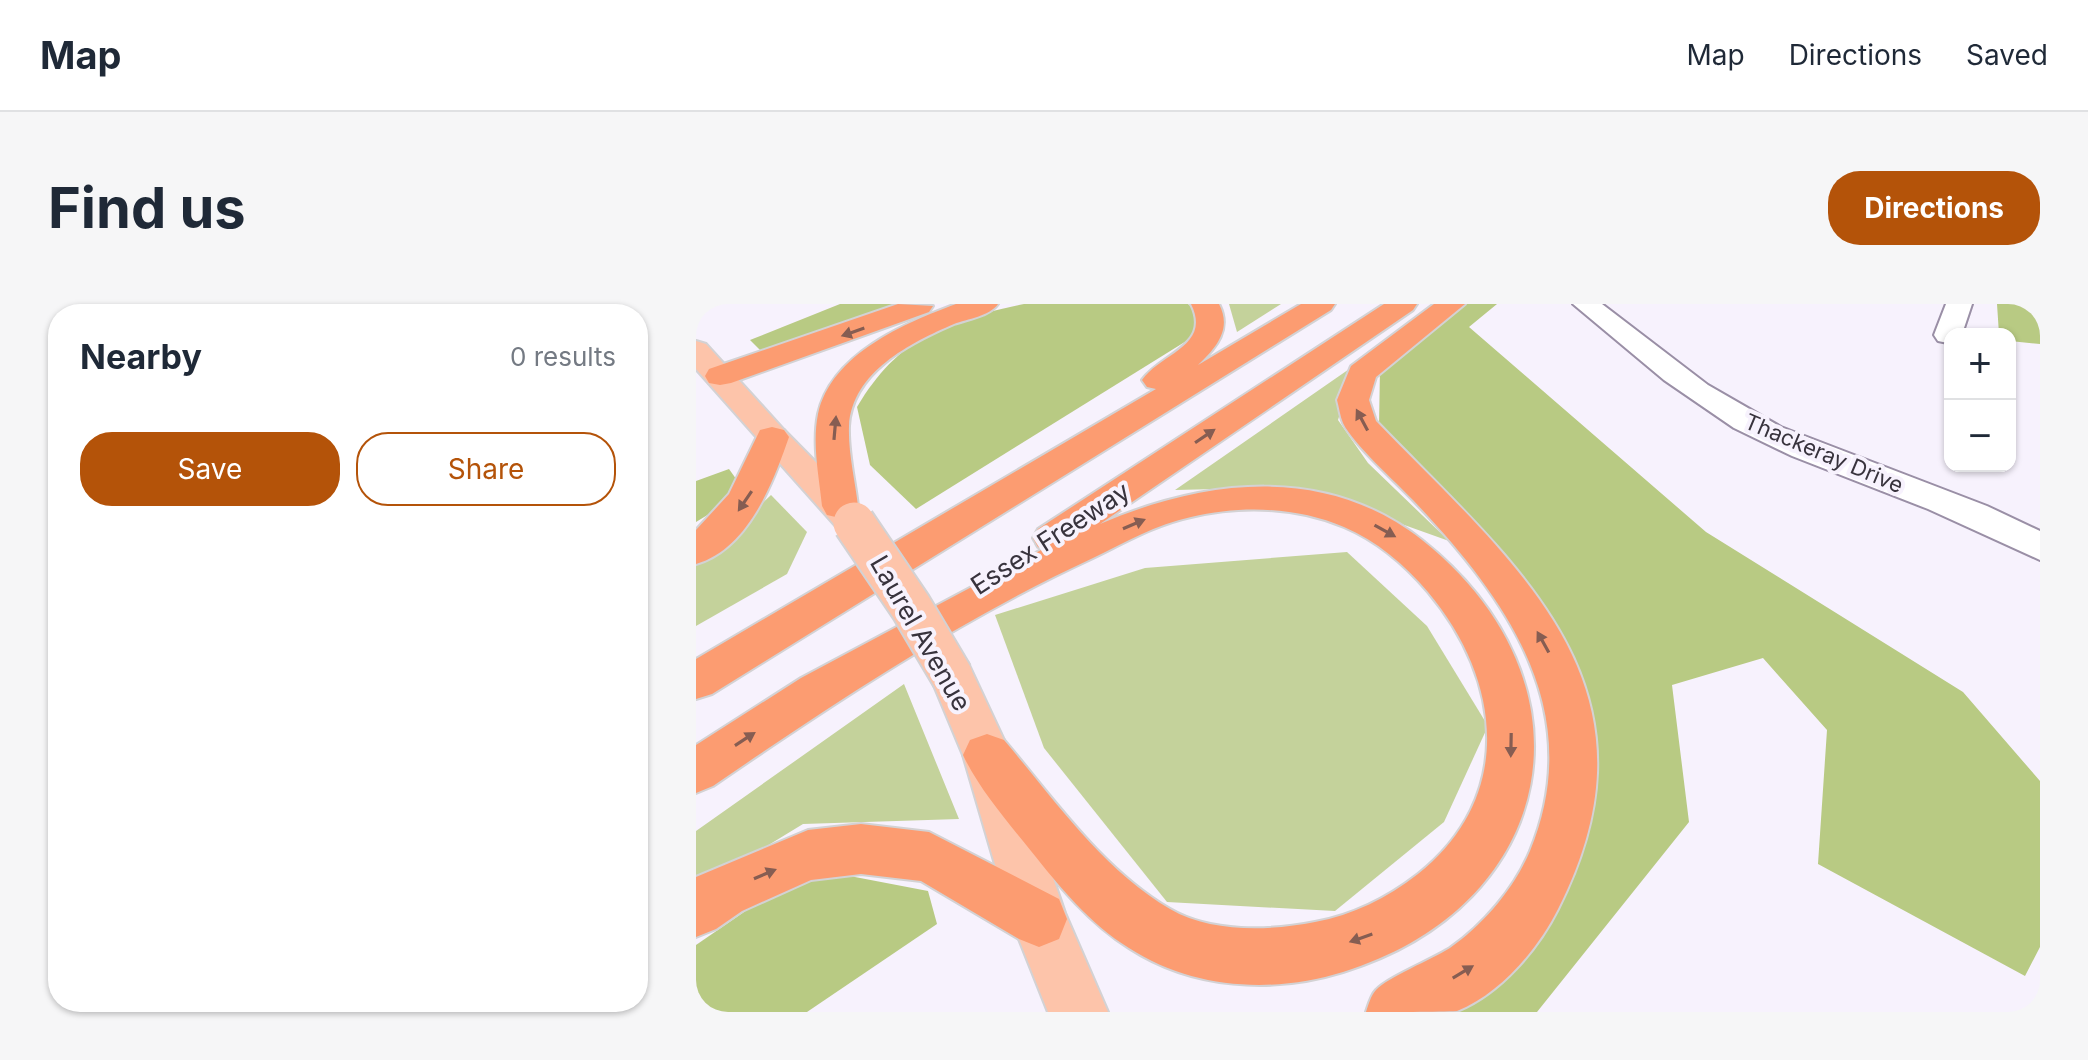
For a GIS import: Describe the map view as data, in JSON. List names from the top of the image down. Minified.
{"streets":{"highway":["Essex Freeway"],"main road":["Laurel Avenue"],"street":["Thackeray Drive"]},"page":{"header":"Map","nav":["Map","Directions","Saved"],"buttons":["Directions",["Save","Share"]],"title":"Find us","heading":["Nearby","0 results"],"map_buttons":["+","−"]}}
